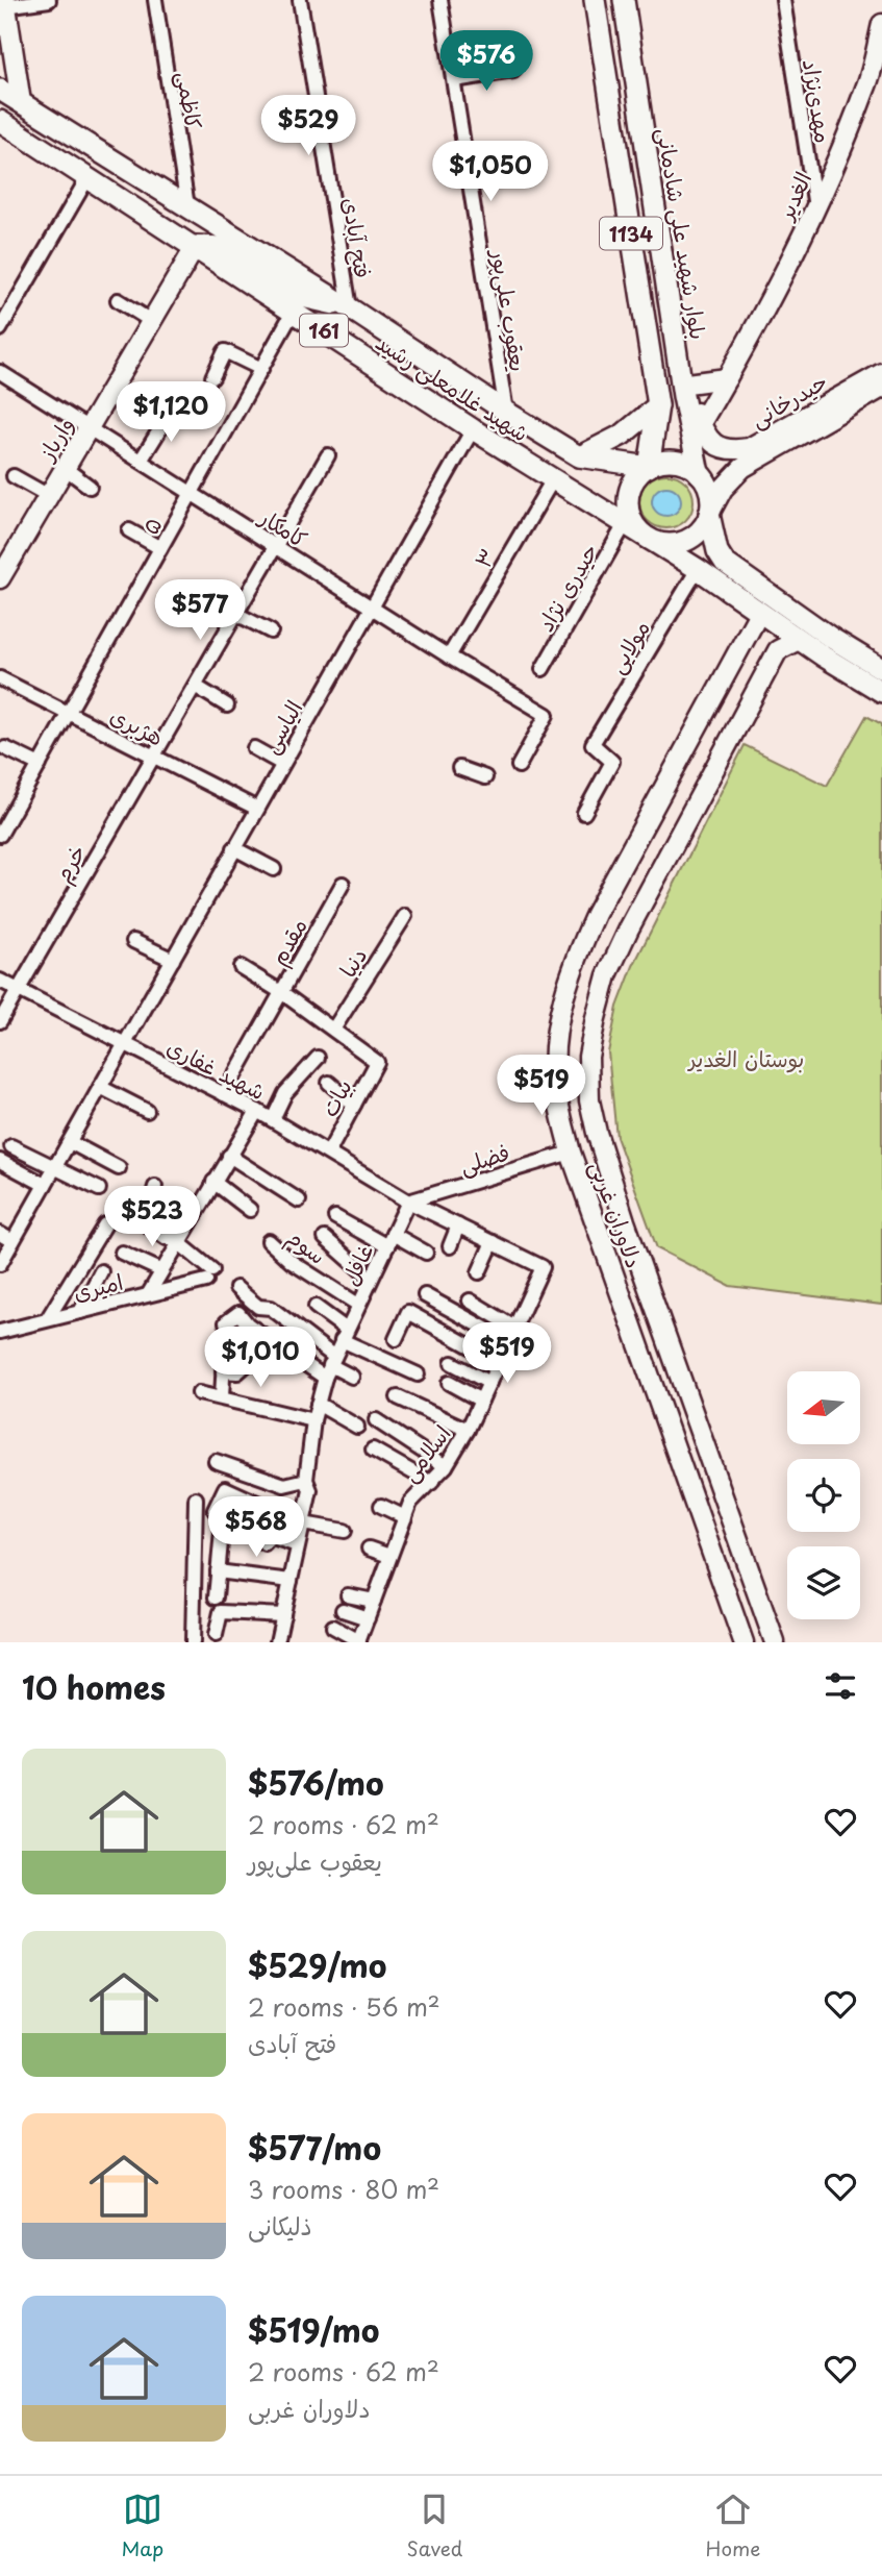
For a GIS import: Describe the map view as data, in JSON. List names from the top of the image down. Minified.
{"streets":{"main road":["الغدیر","1134","بلوار شهید علی شادمانی","161","شهید غلامعلی رشید","حیدرخانی","وارباز","دلاوران غربی"],"street":["کاظمی","مهدی‌نژاد","فتح آبادی","یعقوب علی‌پور","۵","کامکار","۳","حیدری نژاد","مولایی","هژبری","الیاسی","خرم","مقدم","دنیا","شهید غفاری","بیات","فضلی","سوم","غافل","امیری","اسلامی"]},"crossings":[["کاظمی","شهید غلامعلی رشید"],["مهدی‌نژاد","الغدیر"],["الغدیر","بلوار شهید علی شادمانی"],["الغدیر","حیدرخانی"],["1134","بلوار شهید علی شادمانی"],["1134","شهید غلامعلی رشید"],["1134","حیدرخانی"],["بلوار شهید علی شادمانی","شهید غلامعلی رشید"],["بلوار شهید علی شادمانی","حیدرخانی"],["فتح آبادی","شهید غلامعلی رشید"],["یعقوب علی‌پور","شهید غلامعلی رشید"],["شهید غلامعلی رشید","حیدرخانی"],["شهید غلامعلی رشید","وارباز"],["شهید غلامعلی رشید","۵"],["شهید غلامعلی رشید","۳"],["شهید غلامعلی رشید","حیدری نژاد"],["شهید غلامعلی رشید","مولایی"],["شهید غلامعلی رشید","الیاسی"],["شهید غلامعلی رشید","دلاوران غربی"],["وارباز","کامکار"],["۵","کامکار"],["۵","هژبری"],["کامکار","۳"],["کامکار","الیاسی"],["کامکار","خرم"],["هژبری","الیاسی"],["هژبری","خرم"],["الیاسی","شهید غفاری"],["خرم","شهید غفاری"],["مقدم","دنیا"],["مقدم","بیات"],["شهید غفاری","بیات"],["شهید غفاری","فضلی"],["شهید غفاری","غافل"],["شهید غفاری","اسلامی"],["فضلی","دلاوران غربی"],["فضلی","غافل"],["فضلی","اسلامی"],["سوم","غافل"],["غافل","اسلامی"]],"parks":["بوستان الغدیر"],"north":"left","page":{"price":["$576","$529","$1,050","$1,120","$577","$519","$523","$519","$1,010","$568"],"heading":"10 homes","list":[{"name":"$576/mo","note":"2 rooms · 62 m² · یعقوب علی‌پور"},{"name":"$529/mo","note":"2 rooms · 56 m² · فتح آبادی"},{"name":"$577/mo","note":"3 rooms · 80 m² · ذلیکانی"},{"name":"$519/mo","note":"2 rooms · 62 m² · دلاوران غربی"}],"tabs":["Map","Saved","Home"]}}
